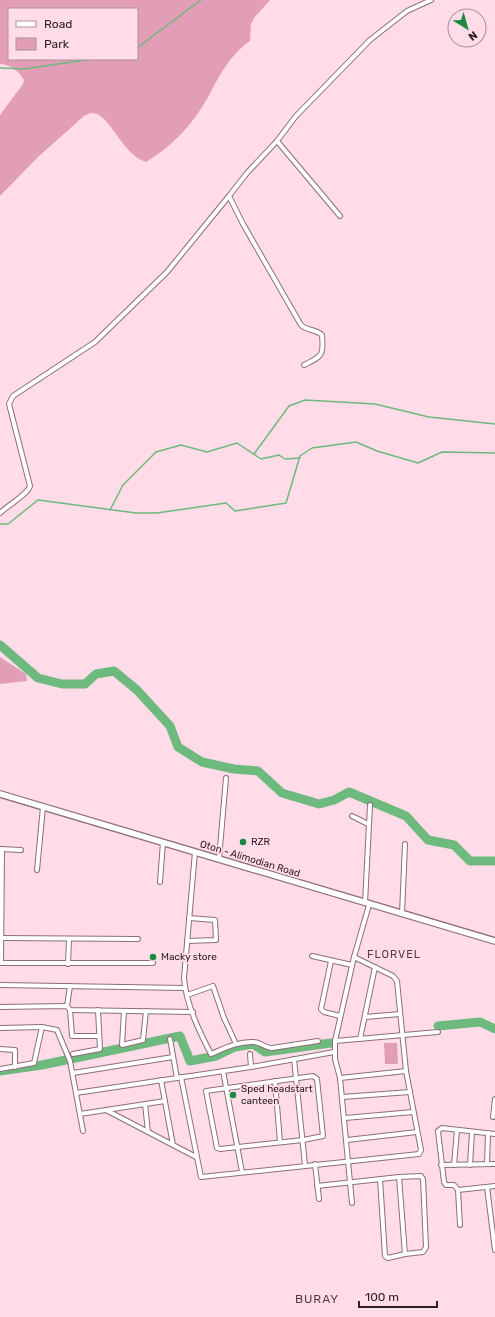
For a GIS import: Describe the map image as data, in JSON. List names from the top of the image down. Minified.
{"streets":{"main road":["Oton - Alimodian Road"]},"districts":["FLORVEL","BURAY"],"places":["RZR","Macky store","Sped headstart canteen"],"legend":["Road","Park"],"scale_bar":"100 m","north":"bottom right"}
